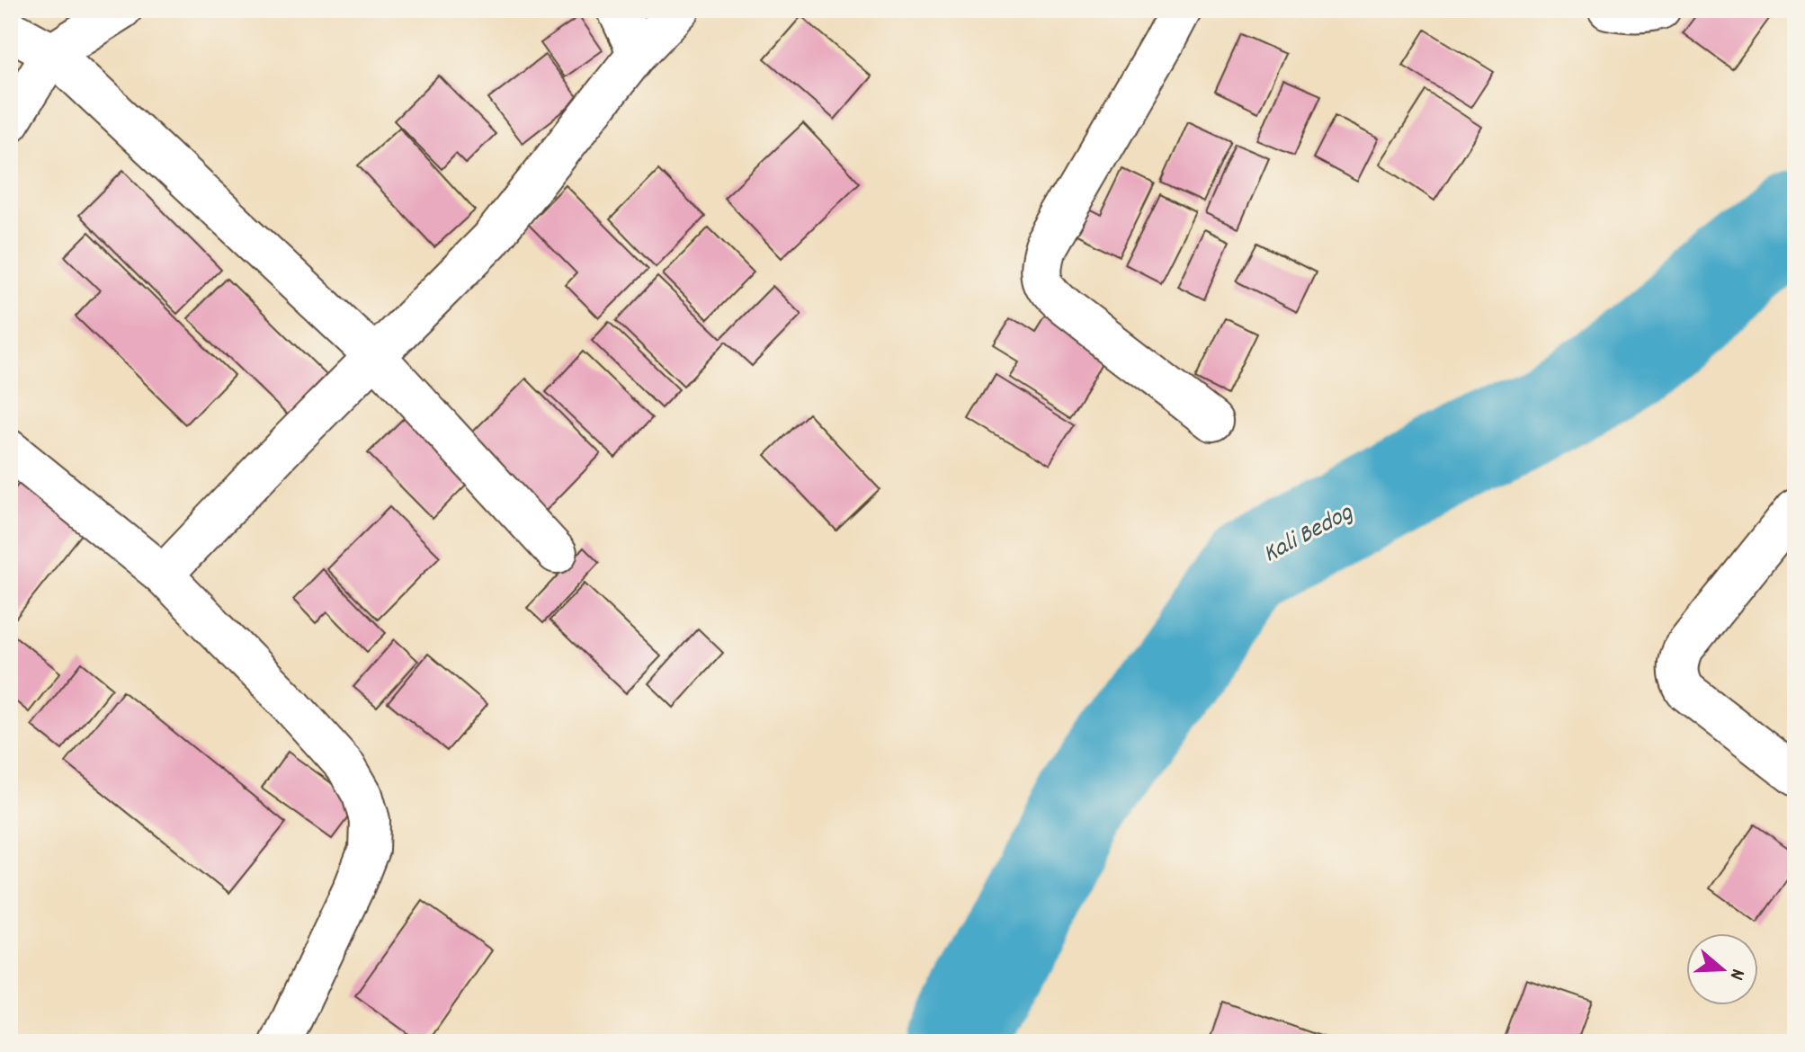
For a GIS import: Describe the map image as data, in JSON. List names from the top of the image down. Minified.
{"water":["Kali Bedog"],"north":"right"}
